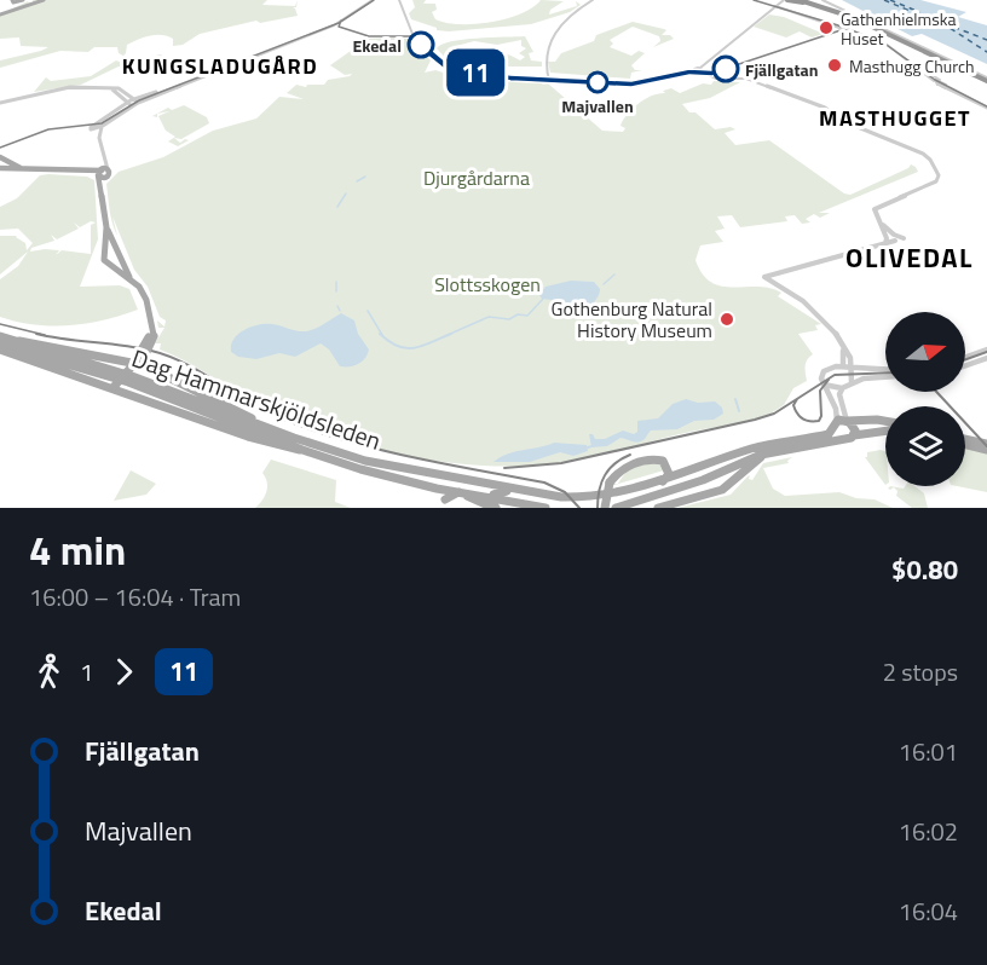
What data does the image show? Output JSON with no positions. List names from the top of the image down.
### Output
{
  "streets": {
    "main road": ["Dag Hammarskjöldsleden"]
  },
  "districts": ["KUNGSLADUGÅRD", "MASTHUGGET", "OLIVEDAL"],
  "parks": ["Djurgårdarna", "Slottsskogen"],
  "places": [
    "Gathenhielmska Huset",
    "Ekedal",
    "Masthugg Church",
    "Fjällgatan",
    "Majvallen",
    "Gothenburg Natural History Museum"
  ],
  "lines": ["tram line 11"],
  "north": "right",
  "page": {
    "on_map": "11",
    "heading": ["4 min", "16:00 – 16:04 · Tram", "$0.80"],
    "legs": ["1", "11", "2 stops"],
    "list": [
      {
        "name": "Fjällgatan",
        "value": "16:01"
      },
      {
        "name": "Majvallen",
        "value": "16:02"
      },
      {
        "name": "Ekedal",
        "value": "16:04"
      }
    ]
  }
}
